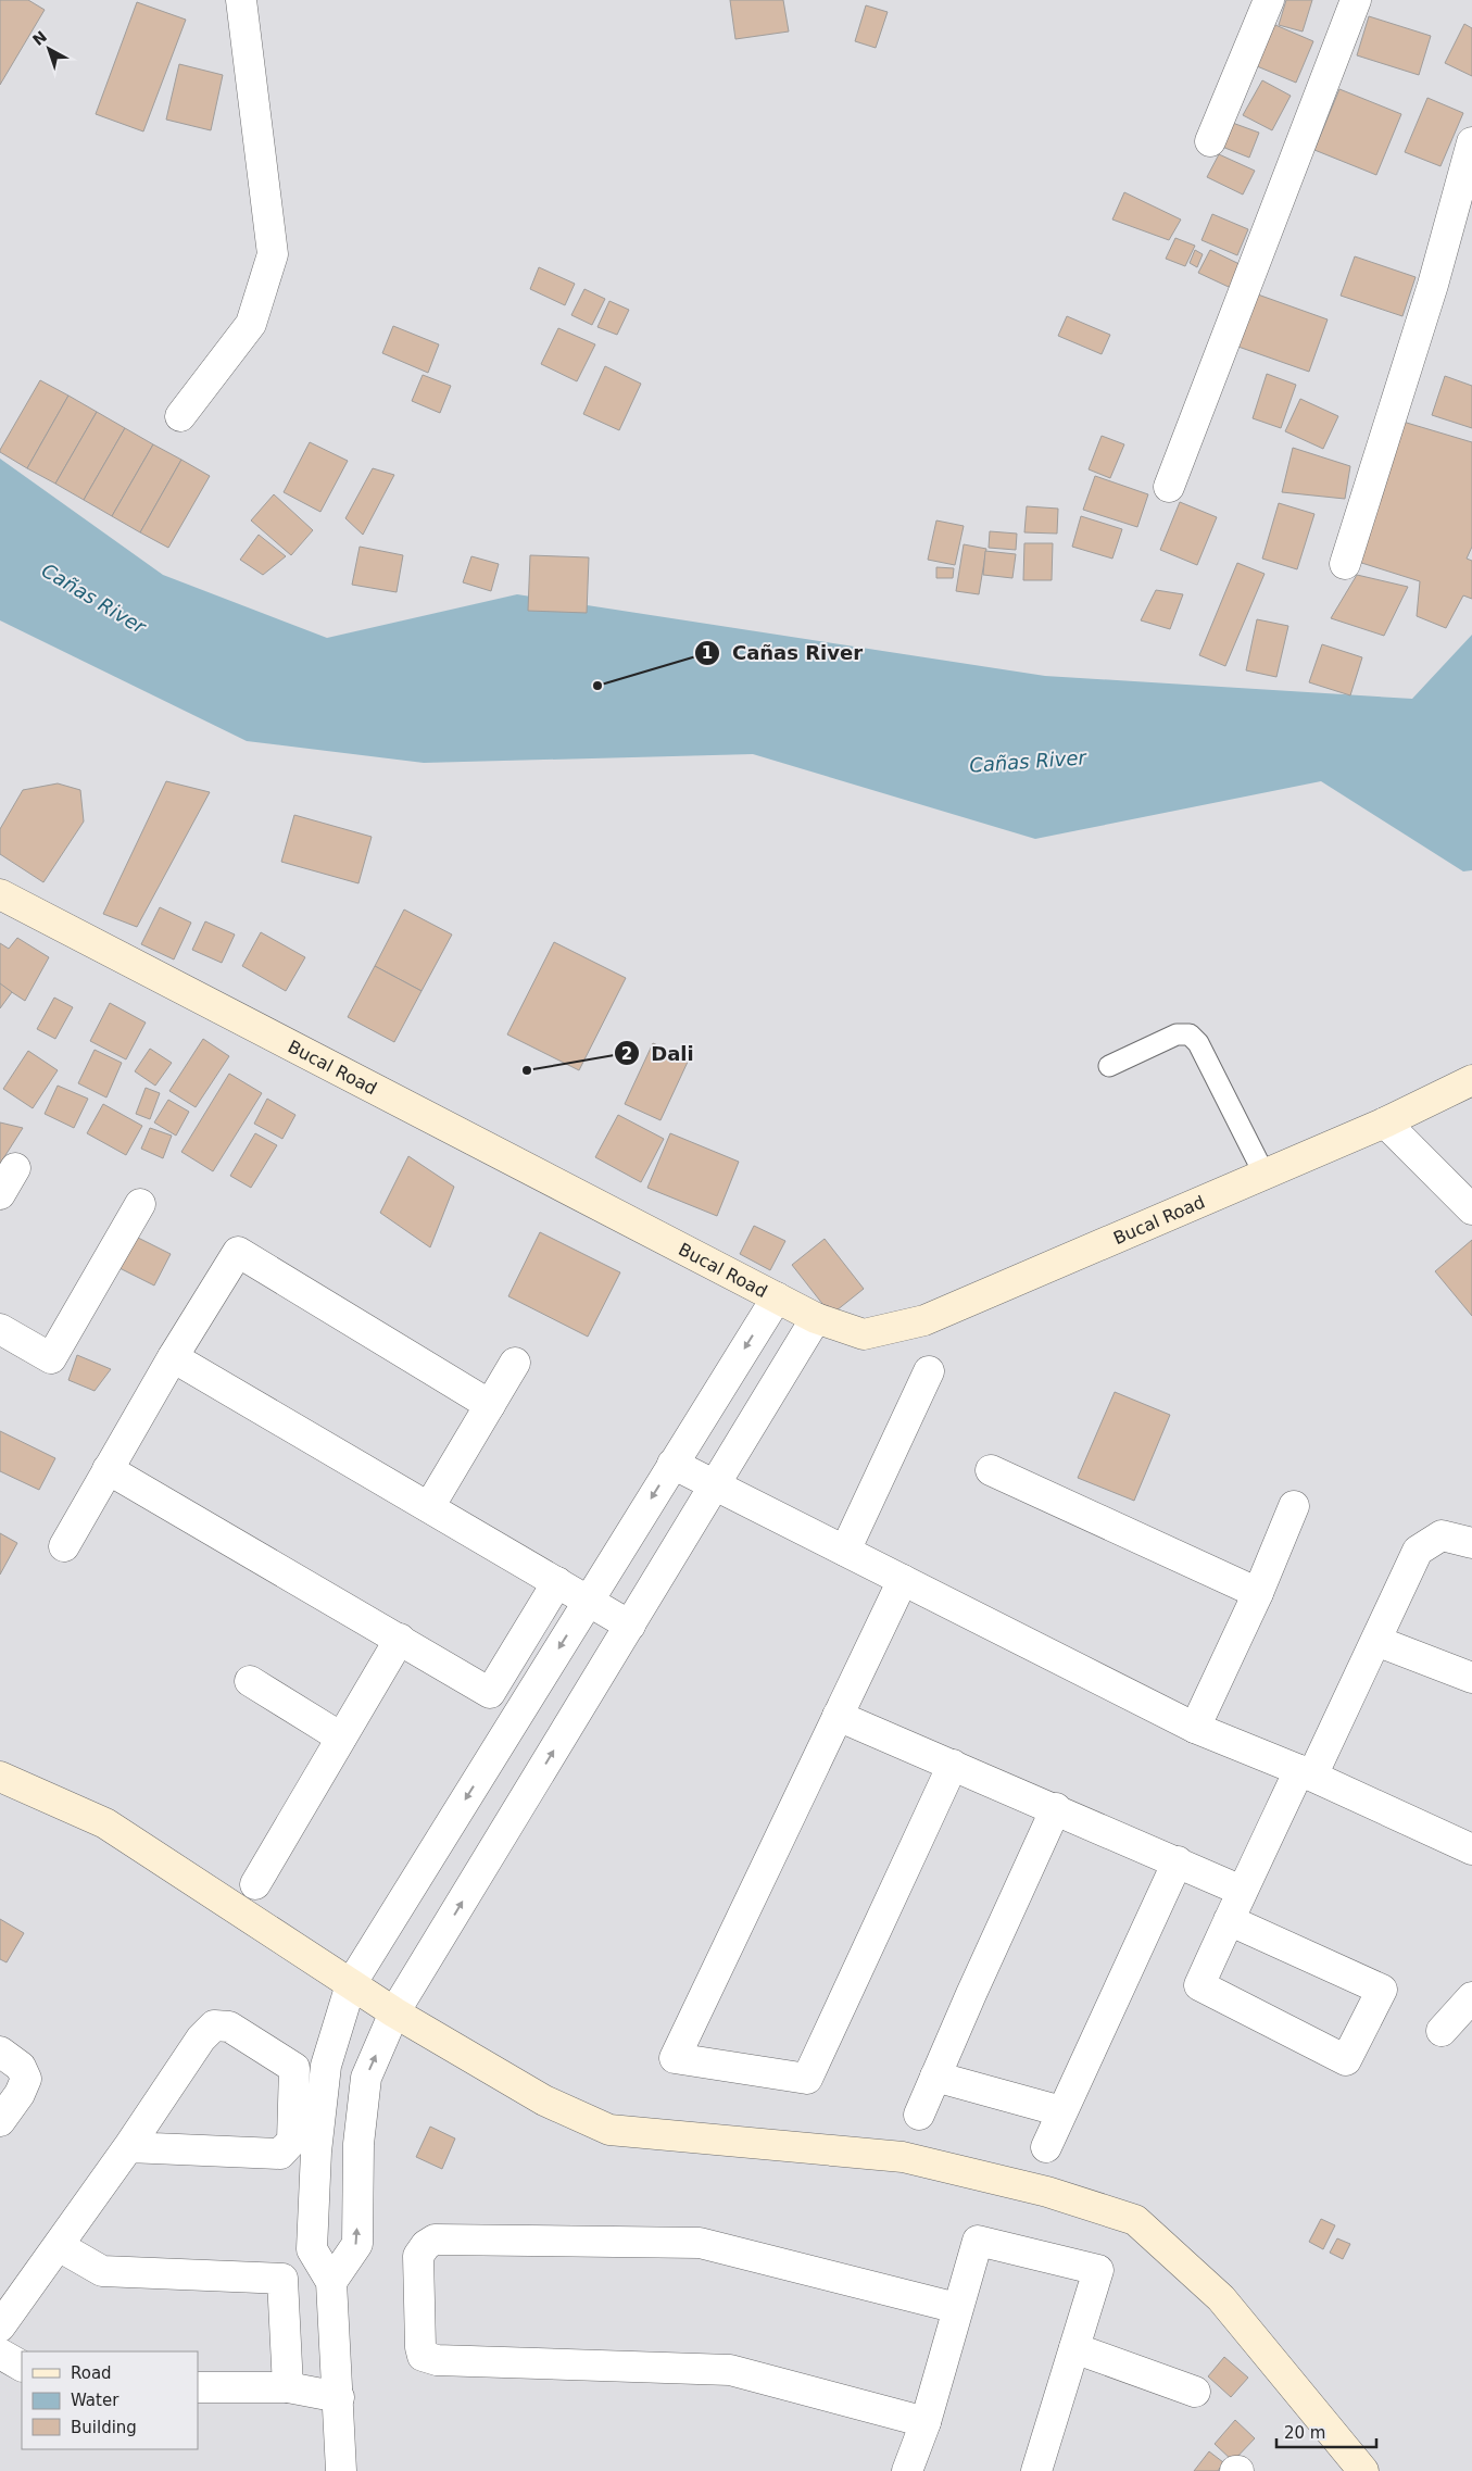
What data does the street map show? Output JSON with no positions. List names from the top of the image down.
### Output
{
  "streets": {
    "street": ["Bucal Road"]
  },
  "water": ["Cañas River"],
  "places": ["Cañas River", "Dali"],
  "legend": ["Road", "Water", "Building"],
  "scale_bar": "20 m",
  "north": "top left"
}
